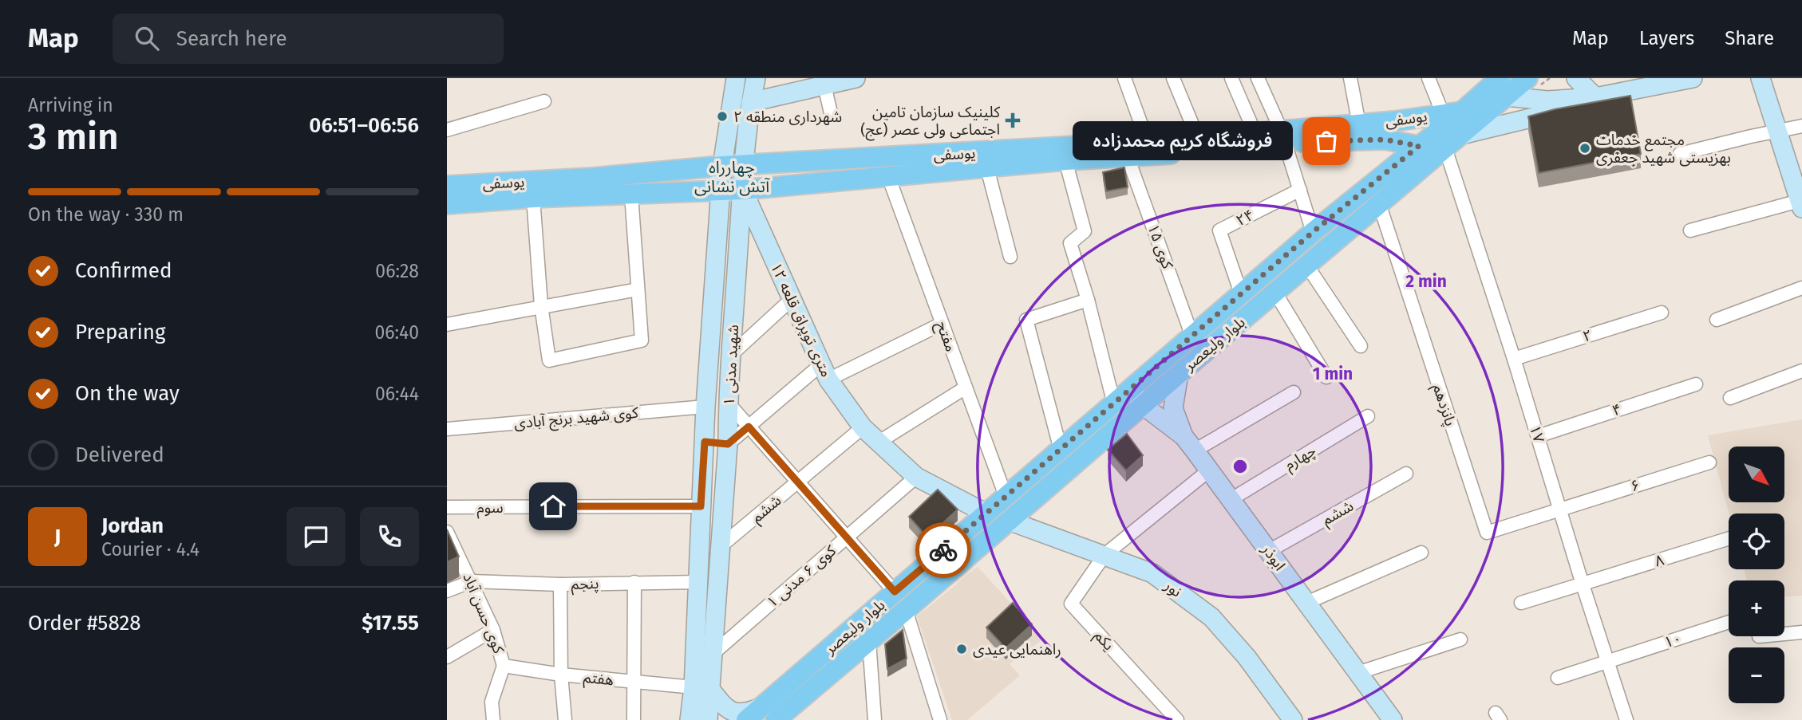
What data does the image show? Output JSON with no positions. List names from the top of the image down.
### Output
{
  "streets": {
    "main road": [
      "یوسفی",
      "۱۲ متری توپراق قلعه",
      "بلوار ولیعصر",
      "شهید مدنی ۱",
      "ابوذر",
      "نور"
    ],
    "street": [
      "۲۴",
      "کوی ۱۵",
      "۲",
      "مفتح",
      "پانزدهم",
      "۴",
      "کوی شهید برنج آبادی",
      "۱۷",
      "چهارم",
      "۶",
      "سوم",
      "ششم",
      "۸",
      "کوی ۶ مدنی ۱",
      "پنجم",
      "کوی حسن آباد",
      "یکم",
      "۱۰",
      "هفتم"
    ]
  },
  "crossings": [
    ["یوسفی", "کوی ۱۵"],
    ["یوسفی", "۱۲ متری توپراق قلعه"],
    ["یوسفی", "مفتح"],
    ["یوسفی", "بلوار ولیعصر"],
    ["یوسفی", "شهید مدنی ۱"],
    ["یوسفی", "۱۷"],
    ["۲۴", "بلوار ولیعصر"],
    ["کوی ۱۵", "بلوار ولیعصر"],
    ["۱۲ متری توپراق قلعه", "بلوار ولیعصر"],
    ["۱۲ متری توپراق قلعه", "شهید مدنی ۱"],
    ["۱۲ متری توپراق قلعه", "ششم"],
    ["۱۲ متری توپراق قلعه", "کوی ۶ مدنی ۱"],
    ["۲", "۱۷"],
    ["مفتح", "بلوار ولیعصر"],
    ["بلوار ولیعصر", "پانزدهم"],
    ["بلوار ولیعصر", "۱۷"],
    ["بلوار ولیعصر", "ابوذر"],
    ["بلوار ولیعصر", "نور"],
    ["شهید مدنی ۱", "کوی شهید برنج آبادی"],
    ["شهید مدنی ۱", "سوم"],
    ["شهید مدنی ۱", "ششم"],
    ["شهید مدنی ۱", "کوی ۶ مدنی ۱"],
    ["شهید مدنی ۱", "پنجم"],
    ["شهید مدنی ۱", "هفتم"],
    ["پانزدهم", "۱۷"],
    ["پانزدهم", "۶"],
    ["۴", "۱۷"],
    ["۱۷", "۶"],
    ["۱۷", "۸"],
    ["۱۷", "۱۰"],
    ["چهارم", "ابوذر"],
    ["ششم", "ابوذر"],
    ["پنجم", "کوی حسن آباد"],
    ["نور", "یکم"],
    ["کوی حسن آباد", "هفتم"]
  ],
  "districts": ["چهارراه آتش نشانی"],
  "places": {
    "other": [
      "شهرداری منطقه ۲",
      "فروشگاه کریم محمدزاده",
      "مجتمع خدمات بهزیستی شهید جعفری",
      "راهنمایی عیدی"
    ],
    "health": ["کلینیک سازمان تامین اجتماعی ولی عصر (عج)"]
  },
  "north": "bottom right",
  "page": {
    "header": "Map",
    "search": "Search here",
    "nav": ["Map", "Layers", "Share"],
    "heading": ["3 min", "Arriving in", "06:51–06:56"],
    "panel": [
      "Jordan",
      "Courier · 4.4",
      "Order #5828",
      "$17.55"
    ],
    "bubble": "فروشگاه کریم محمدزاده",
    "bar": "On the way · 330 m",
    "list": [
      ["Confirmed", "06:28"],
      ["Preparing", "06:40"],
      ["On the way", "06:44"],
      "Delivered"
    ],
    "map_buttons": ["+", "−"],
    "round": "J"
  },
  "rings": ["2 min", "1 min"]
}
